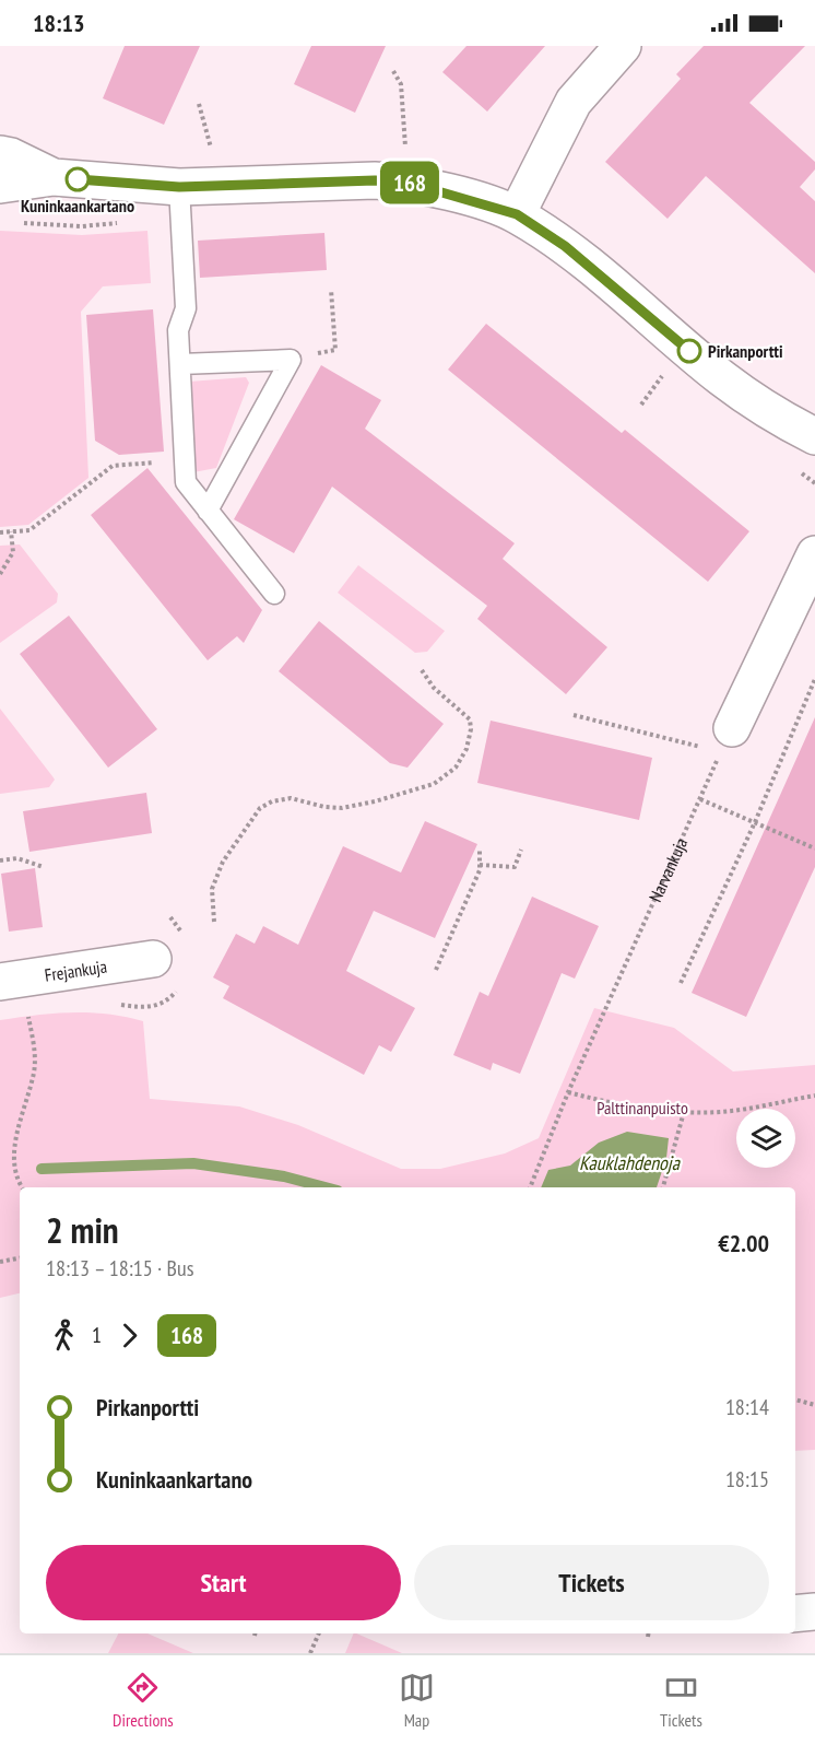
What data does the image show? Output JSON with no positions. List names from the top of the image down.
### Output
{
  "streets": {
    "street": ["Frejankuja"],
    "path": ["Narvankuja"]
  },
  "water": ["Kauklahdenoja"],
  "parks": ["Palttinanpuisto"],
  "places": ["Kuninkaankartano", "Pirkanportti"],
  "lines": ["bus line 168"],
  "page": {
    "status": "18:13",
    "on_map": "168",
    "heading": ["2 min", "18:13 – 18:15 · Bus", "€2.00"],
    "legs": ["1", "168"],
    "list": [
      {
        "name": "Pirkanportti",
        "value": "18:14"
      },
      {
        "name": "Kuninkaankartano",
        "value": "18:15"
      }
    ],
    "buttons": ["Start", "Tickets"],
    "tabs": ["Directions", "Map", "Tickets"]
  }
}
